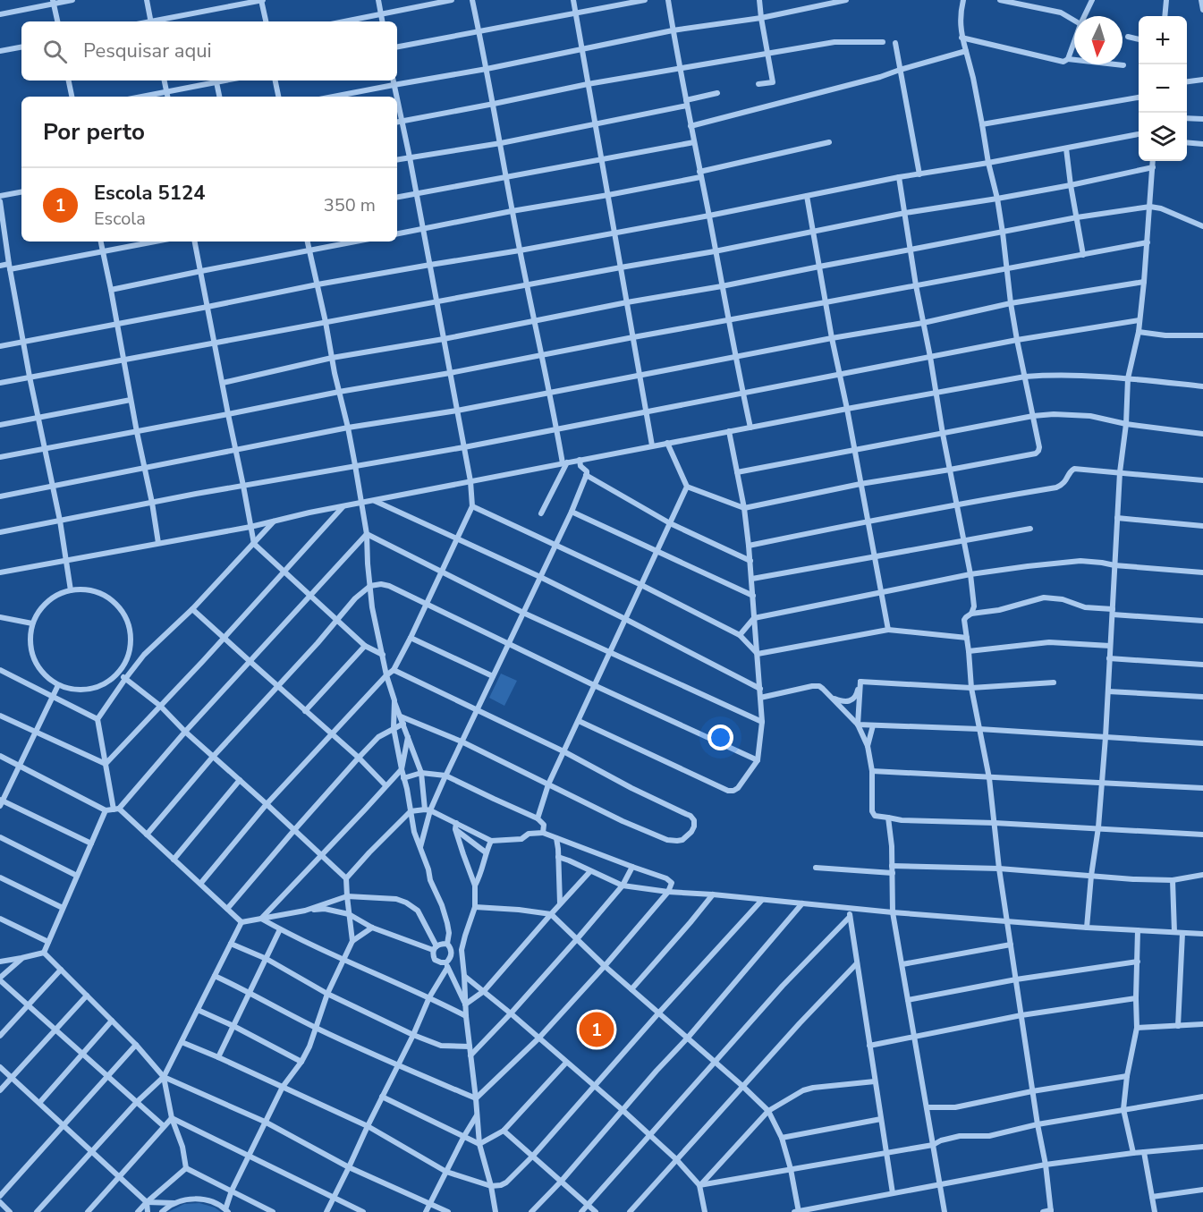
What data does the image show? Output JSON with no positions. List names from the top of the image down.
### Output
{
  "north": "bottom",
  "page": {
    "map_buttons": ["+", "−"],
    "search": "Pesquisar aqui",
    "heading": "Por perto",
    "list": [
      {
        "mark": "1",
        "name": "Escola 5124",
        "note": "Escola",
        "value": "350 m"
      }
    ],
    "pins": "1"
  }
}
